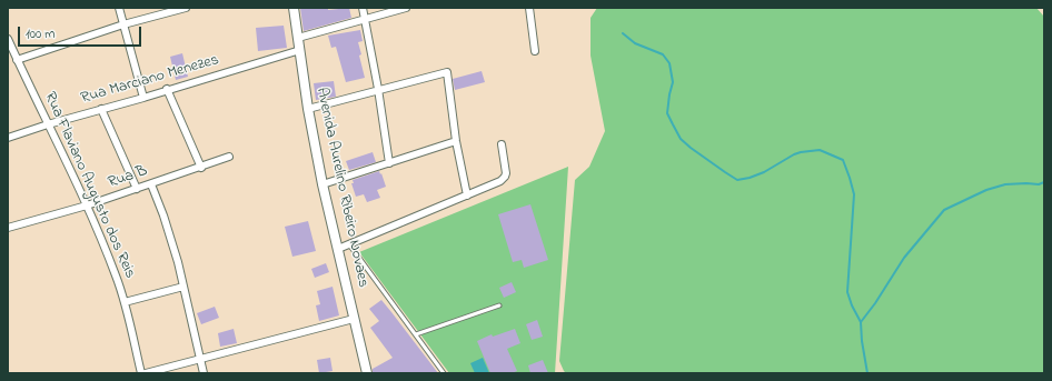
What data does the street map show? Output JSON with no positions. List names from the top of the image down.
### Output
{
  "streets": {
    "street": [
      "Rua Marciano Menezes",
      "Rua B",
      "Rua Flaviano Augusto dos Reis",
      "Avenida Aurelino Ribeiro Novaes"
    ]
  },
  "crossings": [
    ["Rua Marciano Menezes", "Rua Flaviano Augusto dos Reis"],
    ["Rua Marciano Menezes", "Avenida Aurelino Ribeiro Novaes"],
    ["Rua B", "Rua Flaviano Augusto dos Reis"]
  ],
  "scale_bar": "100 m"
}
